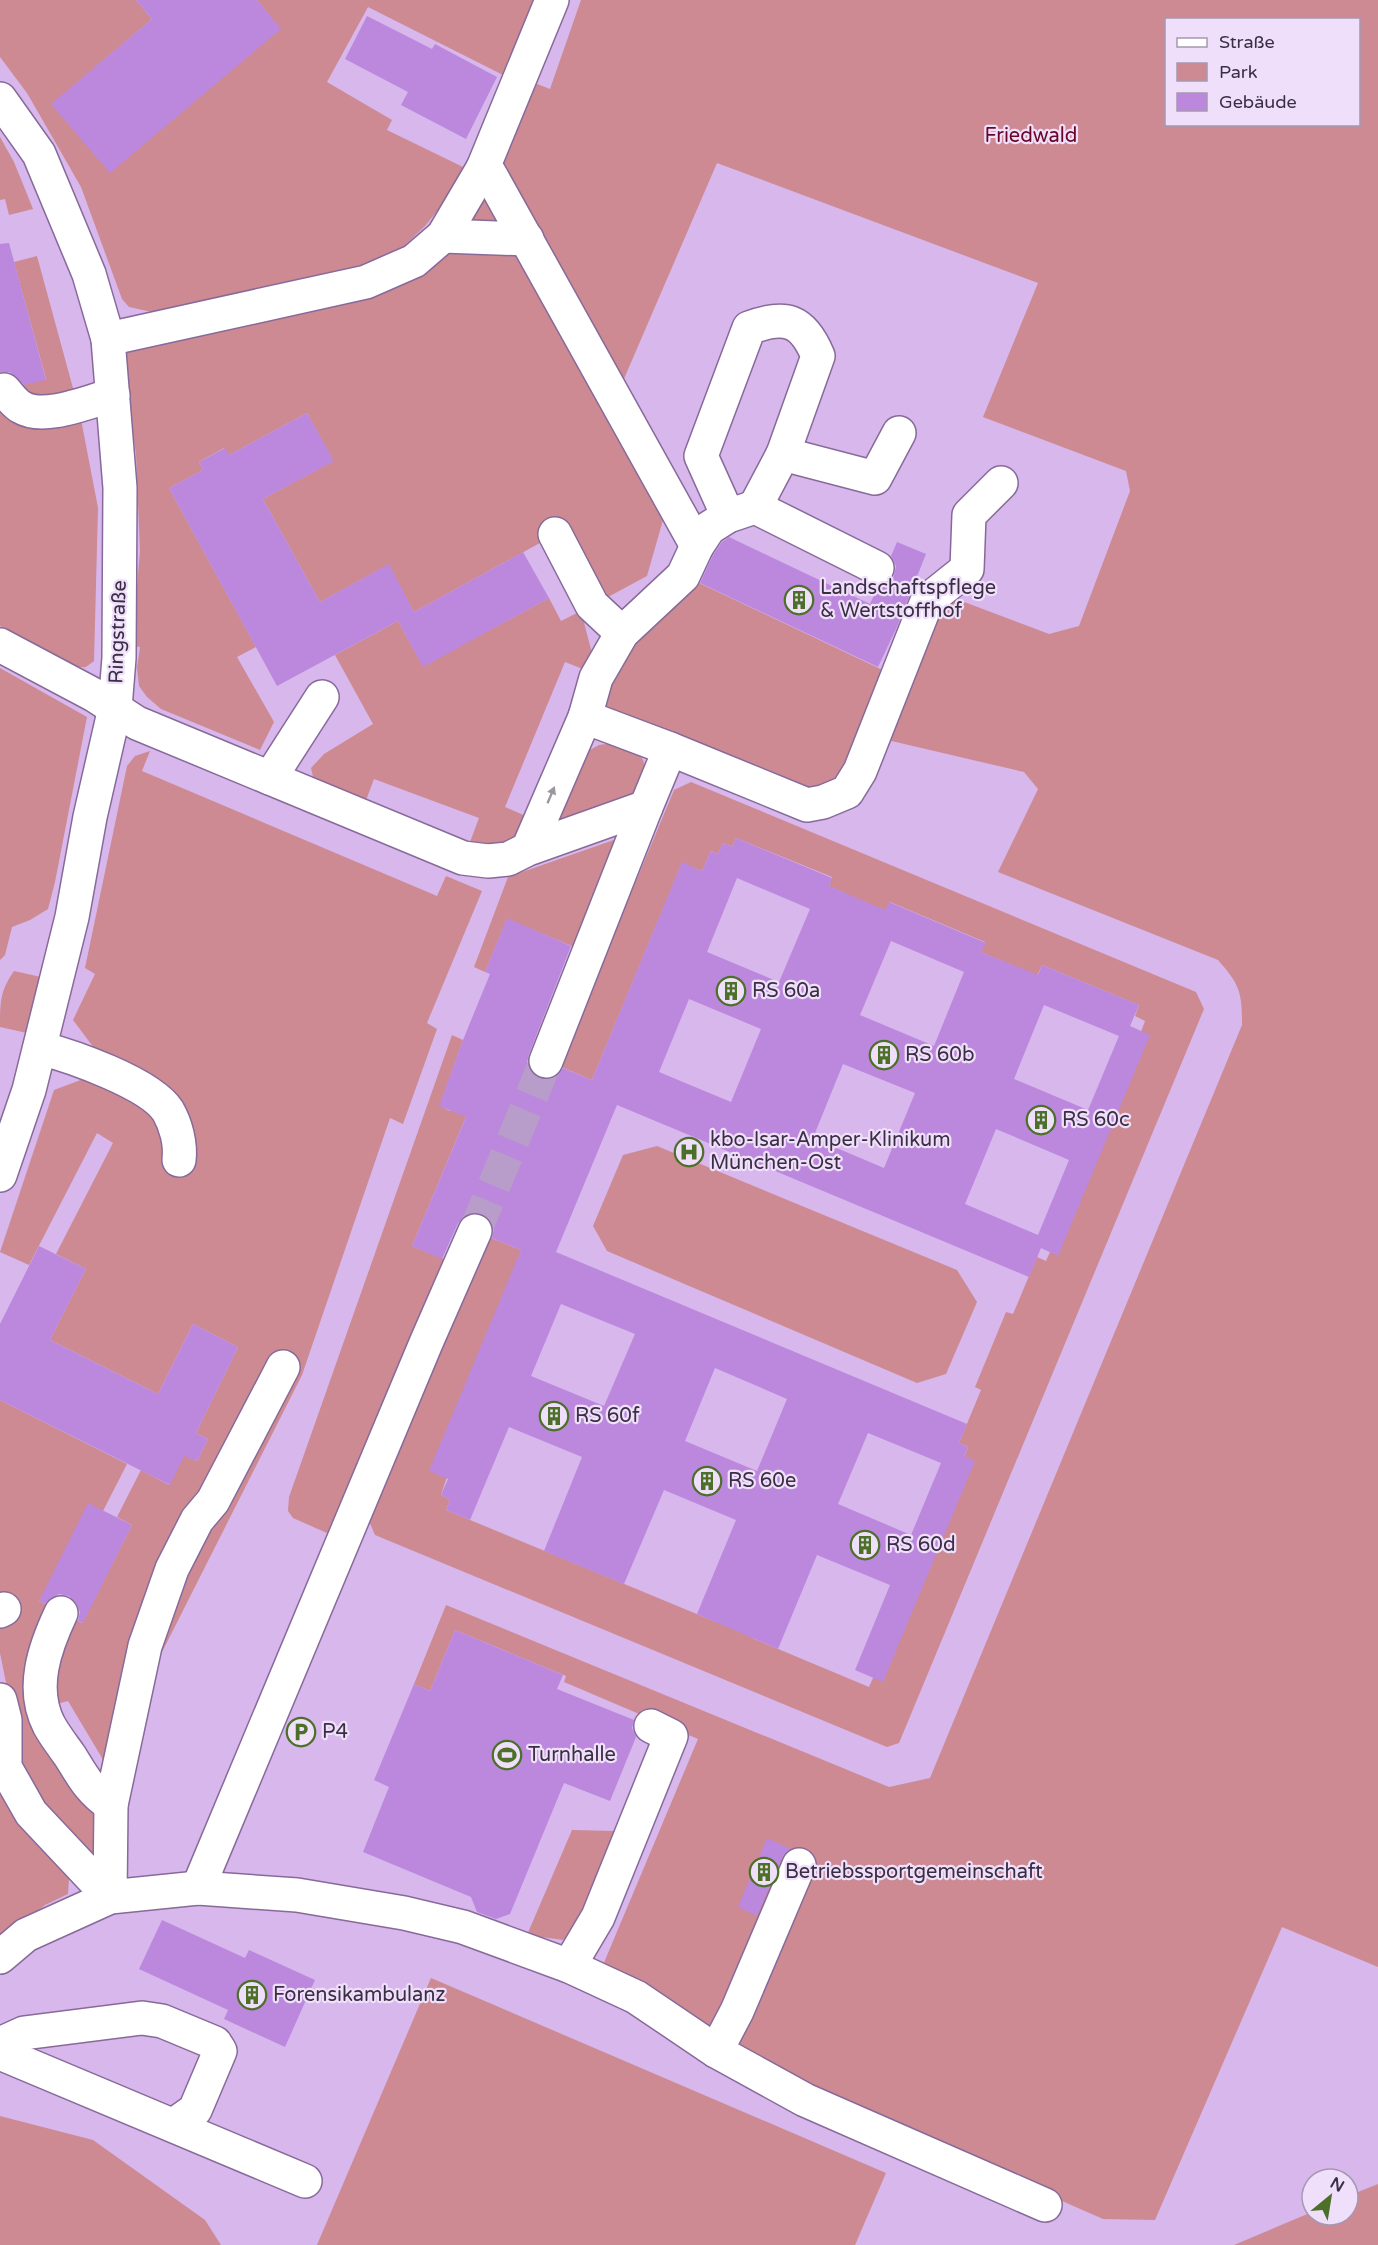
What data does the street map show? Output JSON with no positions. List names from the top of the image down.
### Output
{
  "streets": {
    "lane": ["Ringstraße"]
  },
  "parks": ["Friedwald"],
  "places": {
    "building": [
      "Landschaftspflege & Wertstoffhof",
      "RS 60a",
      "RS 60b",
      "RS 60c",
      "RS 60f",
      "RS 60e",
      "RS 60d",
      "Betriebssportgemeinschaft",
      "Forensikambulanz"
    ],
    "hospital": ["kbo-Isar-Amper-Klinikum München-Ost"],
    "parking": ["P4"],
    "sports": ["Turnhalle"]
  },
  "legend": ["Straße", "Park", "Gebäude"],
  "north": "top right"
}
